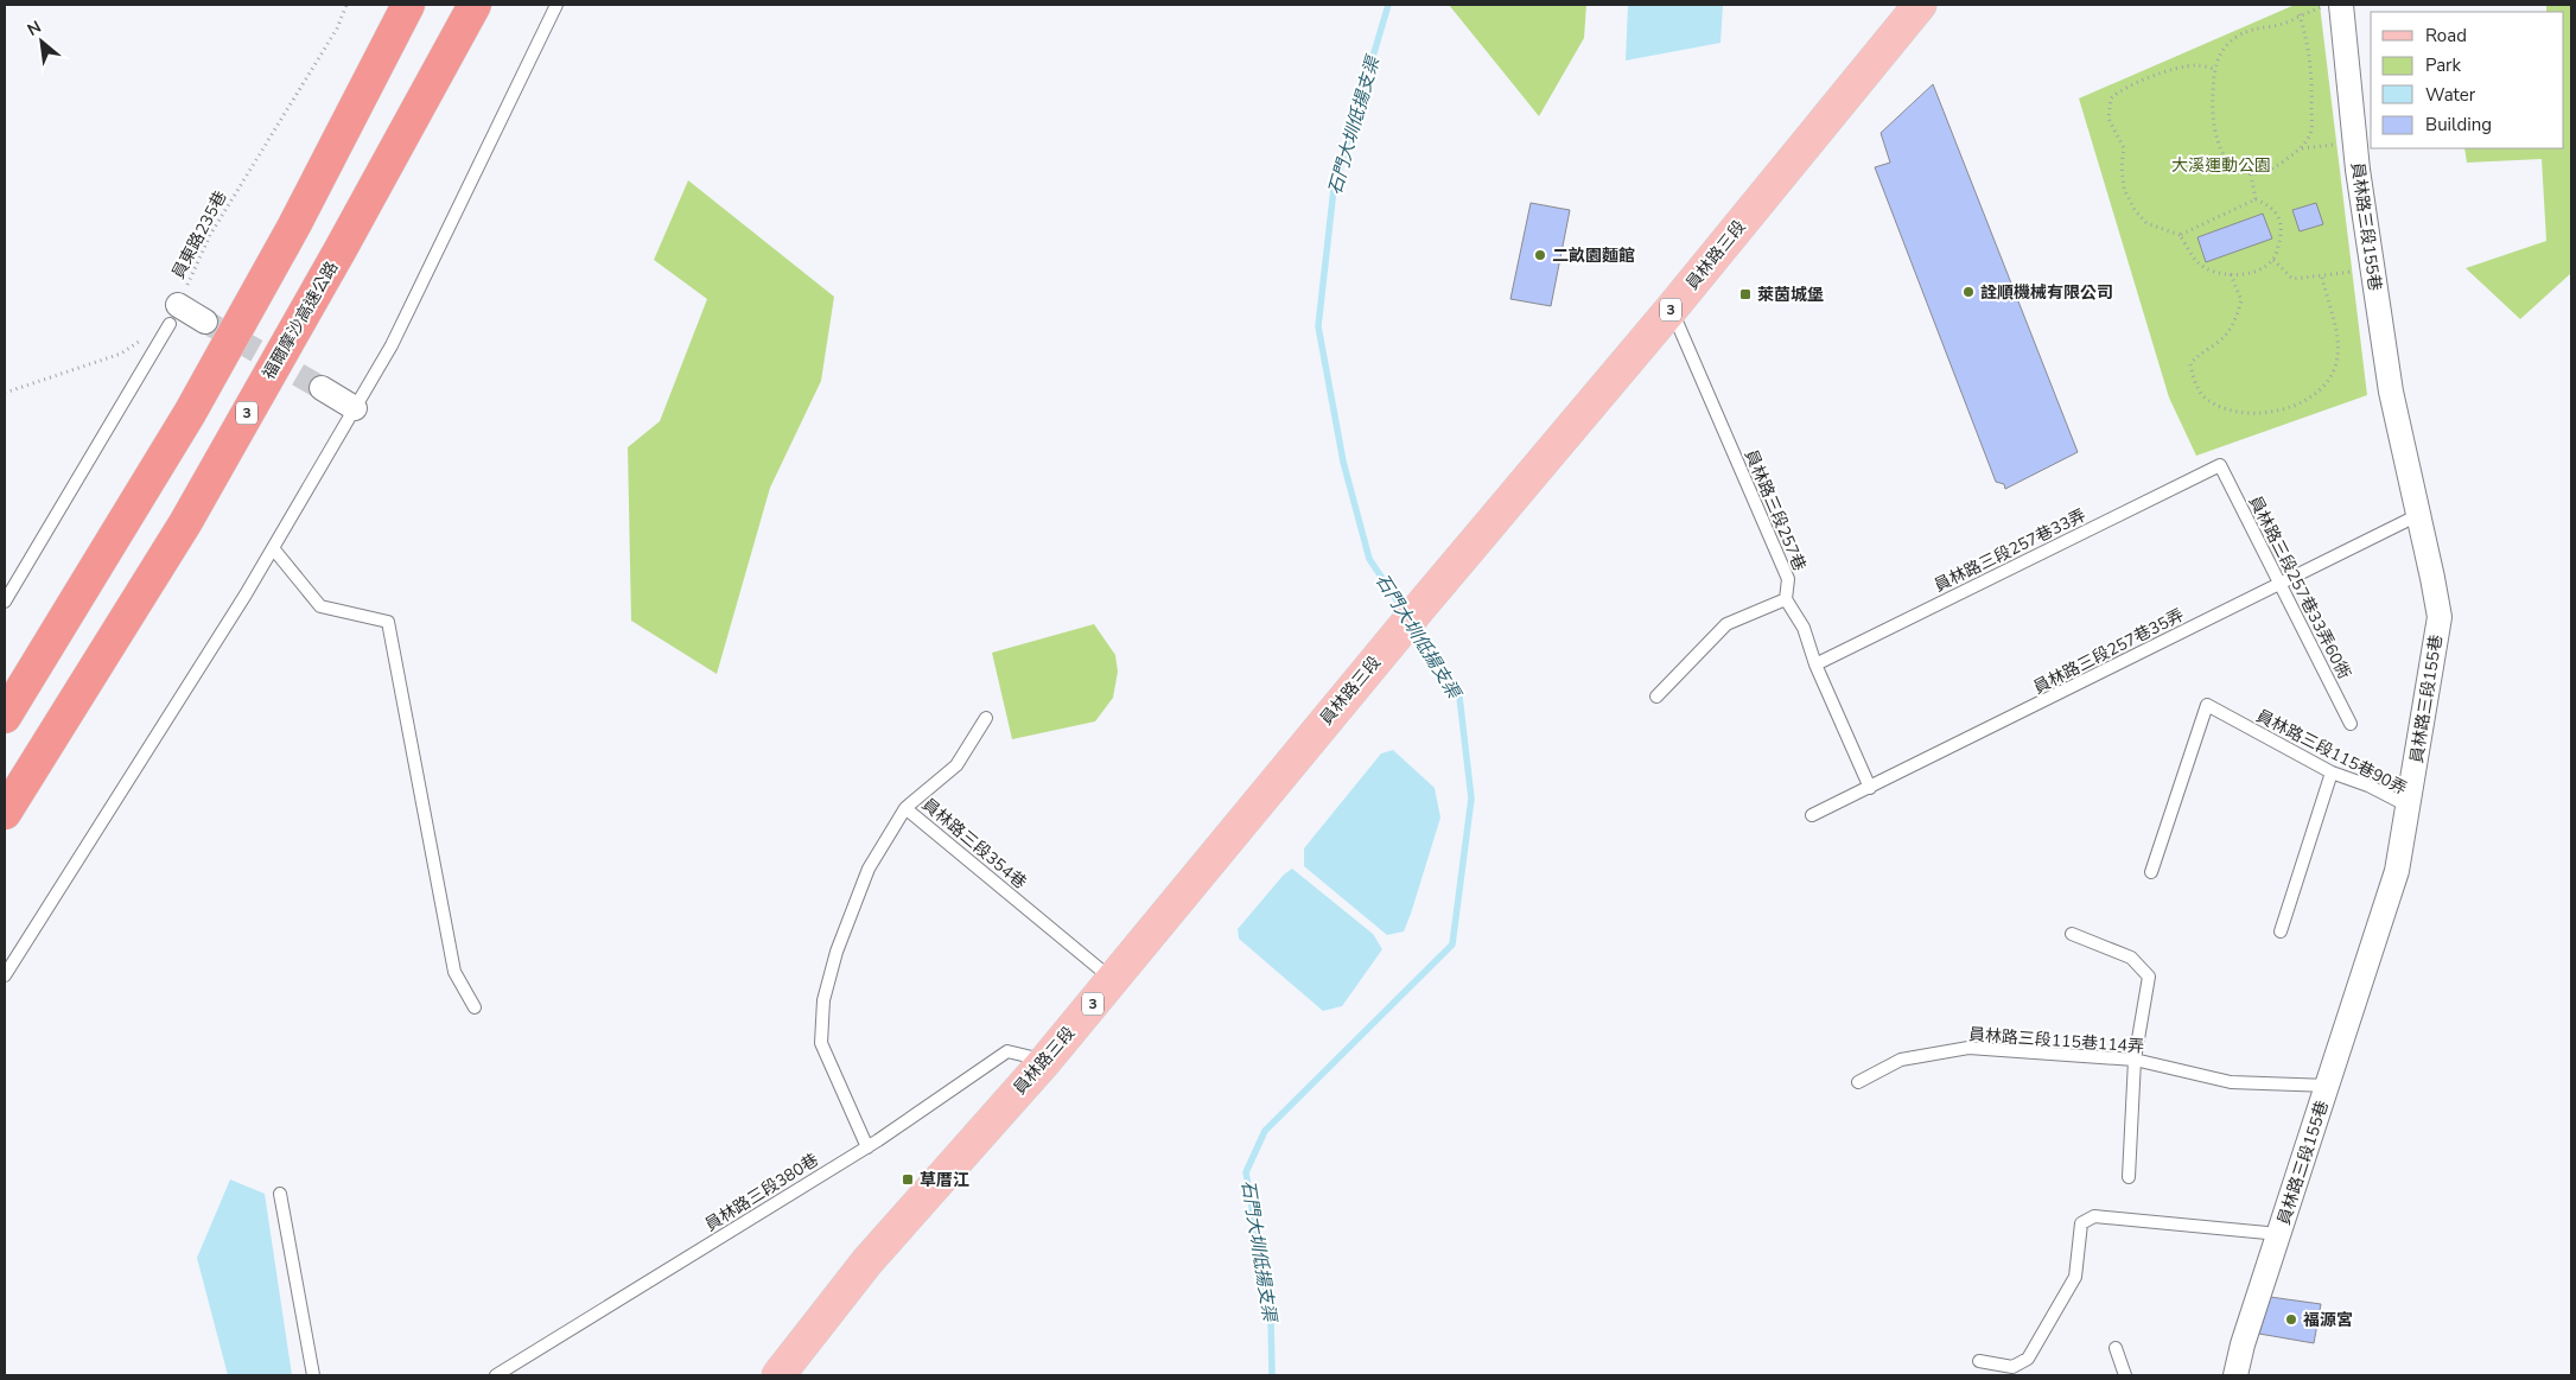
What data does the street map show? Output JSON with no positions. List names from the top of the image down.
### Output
{
  "streets": {
    "highway": ["3", "福爾摩沙高速公路"],
    "main road": ["員林路三段"],
    "street": ["員林路三段155巷"],
    "lane": [
      "員林路三段257巷",
      "員林路三段257巷33弄",
      "員林路三段257巷33弄60衖",
      "員林路三段257巷35弄",
      "員林路三段115巷90弄",
      "員林路三段354巷",
      "員林路三段115巷114弄",
      "員林路三段380巷"
    ],
    "path": ["員東路235巷"]
  },
  "crossings": [
    ["員林路三段155巷", "員林路三段257巷35弄"],
    ["員林路三段155巷", "員林路三段115巷90弄"],
    ["員林路三段155巷", "員林路三段115巷114弄"],
    ["員林路三段", "員林路三段257巷"],
    ["員林路三段", "員林路三段354巷"],
    ["員林路三段", "員林路三段380巷"],
    ["員林路三段257巷", "員林路三段257巷33弄"],
    ["員林路三段257巷", "員林路三段257巷35弄"],
    ["員林路三段257巷33弄", "員林路三段257巷33弄60衖"],
    ["員林路三段257巷33弄60衖", "員林路三段257巷35弄"],
    ["員林路三段354巷", "員林路三段380巷"]
  ],
  "water": ["石門大圳低揚支渠"],
  "parks": ["大溪運動公園"],
  "places": {
    "other": ["二畝園麵館", "詮順機械有限公司", "福源宮"],
    "transit": ["萊茵城堡", "草厝江"]
  },
  "legend": [
    "Road",
    "Park",
    "Water",
    "Building"
  ],
  "north": "top left"
}
